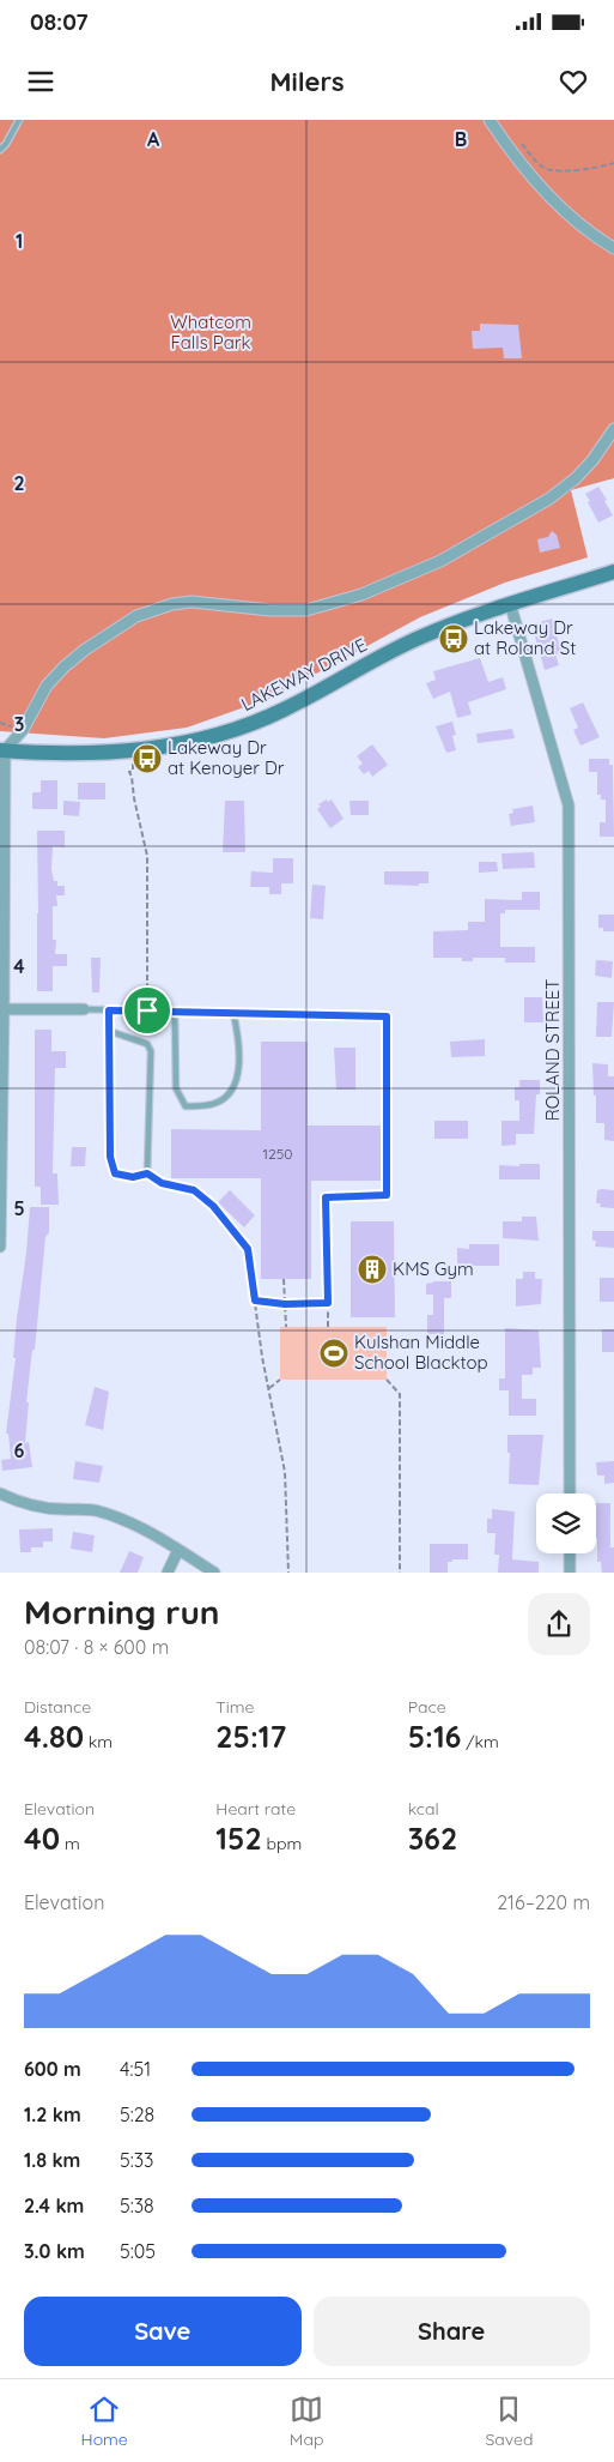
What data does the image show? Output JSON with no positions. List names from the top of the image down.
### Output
{
  "streets": {
    "main road": ["LAKEWAY DRIVE"],
    "street": ["ROLAND STREET"]
  },
  "crossings": [
    ["LAKEWAY DRIVE", "ROLAND STREET"]
  ],
  "parks": ["Whatcom Falls Park"],
  "places": {
    "bus stop": ["Lakeway Dr at Roland St", "Lakeway Dr at Kenoyer Dr"],
    "building": ["KMS Gym"],
    "sports": ["Kulshan Middle School Blacktop"]
  },
  "house_numbers": ["1250"],
  "page": {
    "status": "08:07",
    "header": "Milers",
    "heading": ["Morning run", "08:07 · 8 × 600 m"],
    "stats": [
      ["Distance", "4.80 km"],
      ["Time", "25:17"],
      ["Pace", "5:16 /km"],
      ["Elevation", "40 m"],
      ["Heart rate", "152 bpm"],
      ["kcal", "362"]
    ],
    "chart": ["Elevation", "216–220 m"],
    "list": [
      {
        "name": "600 m",
        "note": "4:51"
      },
      {
        "name": "1.2 km",
        "note": "5:28"
      },
      {
        "name": "1.8 km",
        "note": "5:33"
      },
      {
        "name": "2.4 km",
        "note": "5:38"
      },
      {
        "name": "3.0 km",
        "note": "5:05"
      }
    ],
    "buttons": ["Save", "Share"],
    "tabs": ["Home", "Map", "Saved"]
  },
  "grid": {
    "columns": ["A", "B"],
    "rows": [
      "1",
      "2",
      "3",
      "4",
      "5",
      "6"
    ]
  }
}
